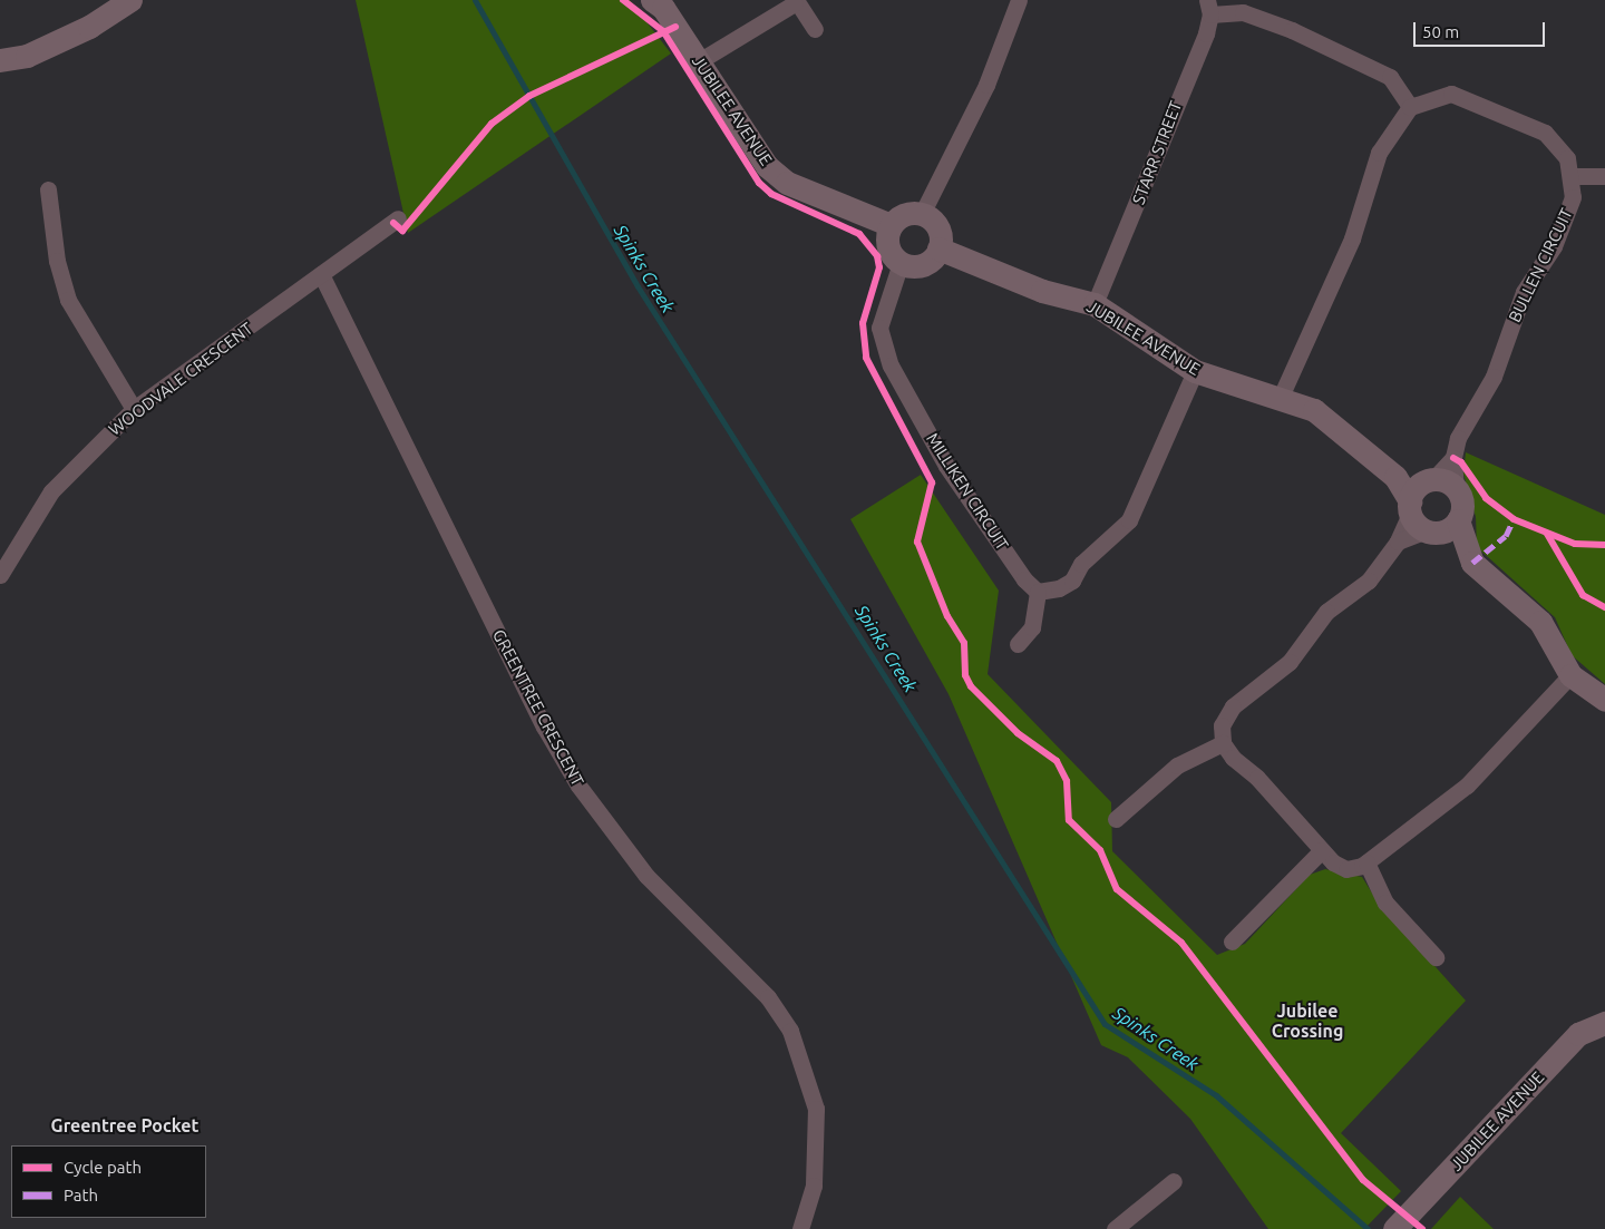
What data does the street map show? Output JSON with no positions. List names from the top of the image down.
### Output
{
  "streets": {
    "street": [
      "JUBILEE AVENUE",
      "STARR STREET",
      "BULLEN CIRCUIT",
      "WOODVALE CRESCENT",
      "MILLIKEN CIRCUIT",
      "GREENTREE CRESCENT"
    ]
  },
  "crossings": [
    ["JUBILEE AVENUE", "STARR STREET"],
    ["JUBILEE AVENUE", "BULLEN CIRCUIT"],
    ["JUBILEE AVENUE", "MILLIKEN CIRCUIT"],
    ["WOODVALE CRESCENT", "GREENTREE CRESCENT"]
  ],
  "districts": ["Jubilee Crossing", "Greentree Pocket"],
  "water": ["Spinks Creek"],
  "legend": ["Cycle path", "Path"],
  "scale_bar": "50 m"
}
